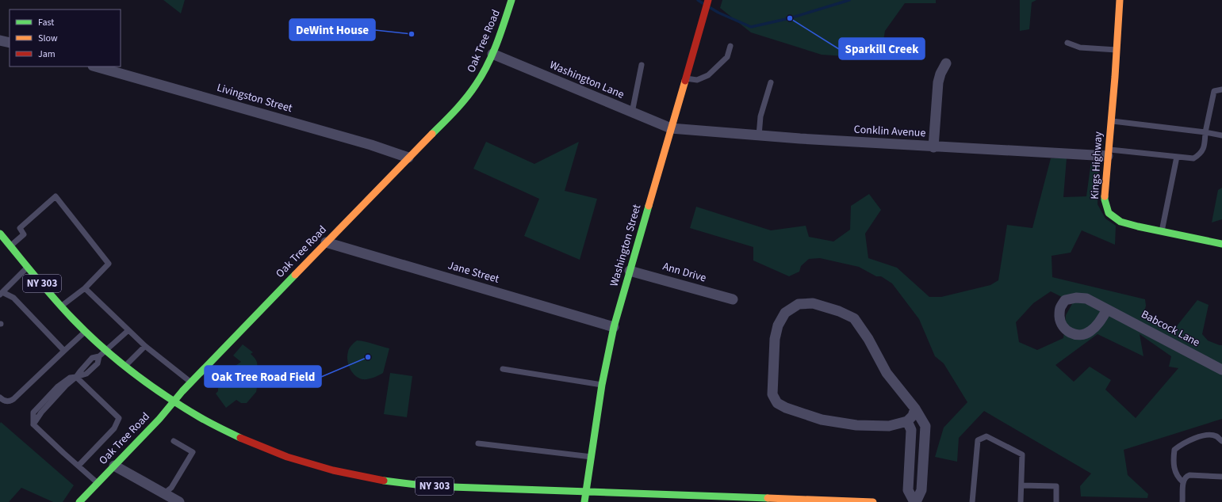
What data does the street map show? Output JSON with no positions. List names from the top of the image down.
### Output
{
  "streets": {
    "main road": [
      "Oak Tree Road",
      "Kings Highway",
      "Washington Street",
      "NY 303"
    ],
    "street": [
      "Washington Lane",
      "Livingston Street",
      "Conklin Avenue",
      "Jane Street",
      "Ann Drive",
      "Babcock Lane"
    ]
  },
  "crossings": [
    ["Oak Tree Road", "Washington Lane"],
    ["Oak Tree Road", "Livingston Street"],
    ["Oak Tree Road", "Jane Street"],
    ["Oak Tree Road", "NY 303"],
    ["Washington Lane", "Conklin Avenue"],
    ["Washington Lane", "Washington Street"],
    ["Conklin Avenue", "Kings Highway"],
    ["Conklin Avenue", "Washington Street"],
    ["Washington Street", "Jane Street"],
    ["Washington Street", "Ann Drive"]
  ],
  "places": ["Sparkill Creek", "DeWint House", "Oak Tree Road Field"],
  "legend": ["Fast", "Slow", "Jam"]
}
